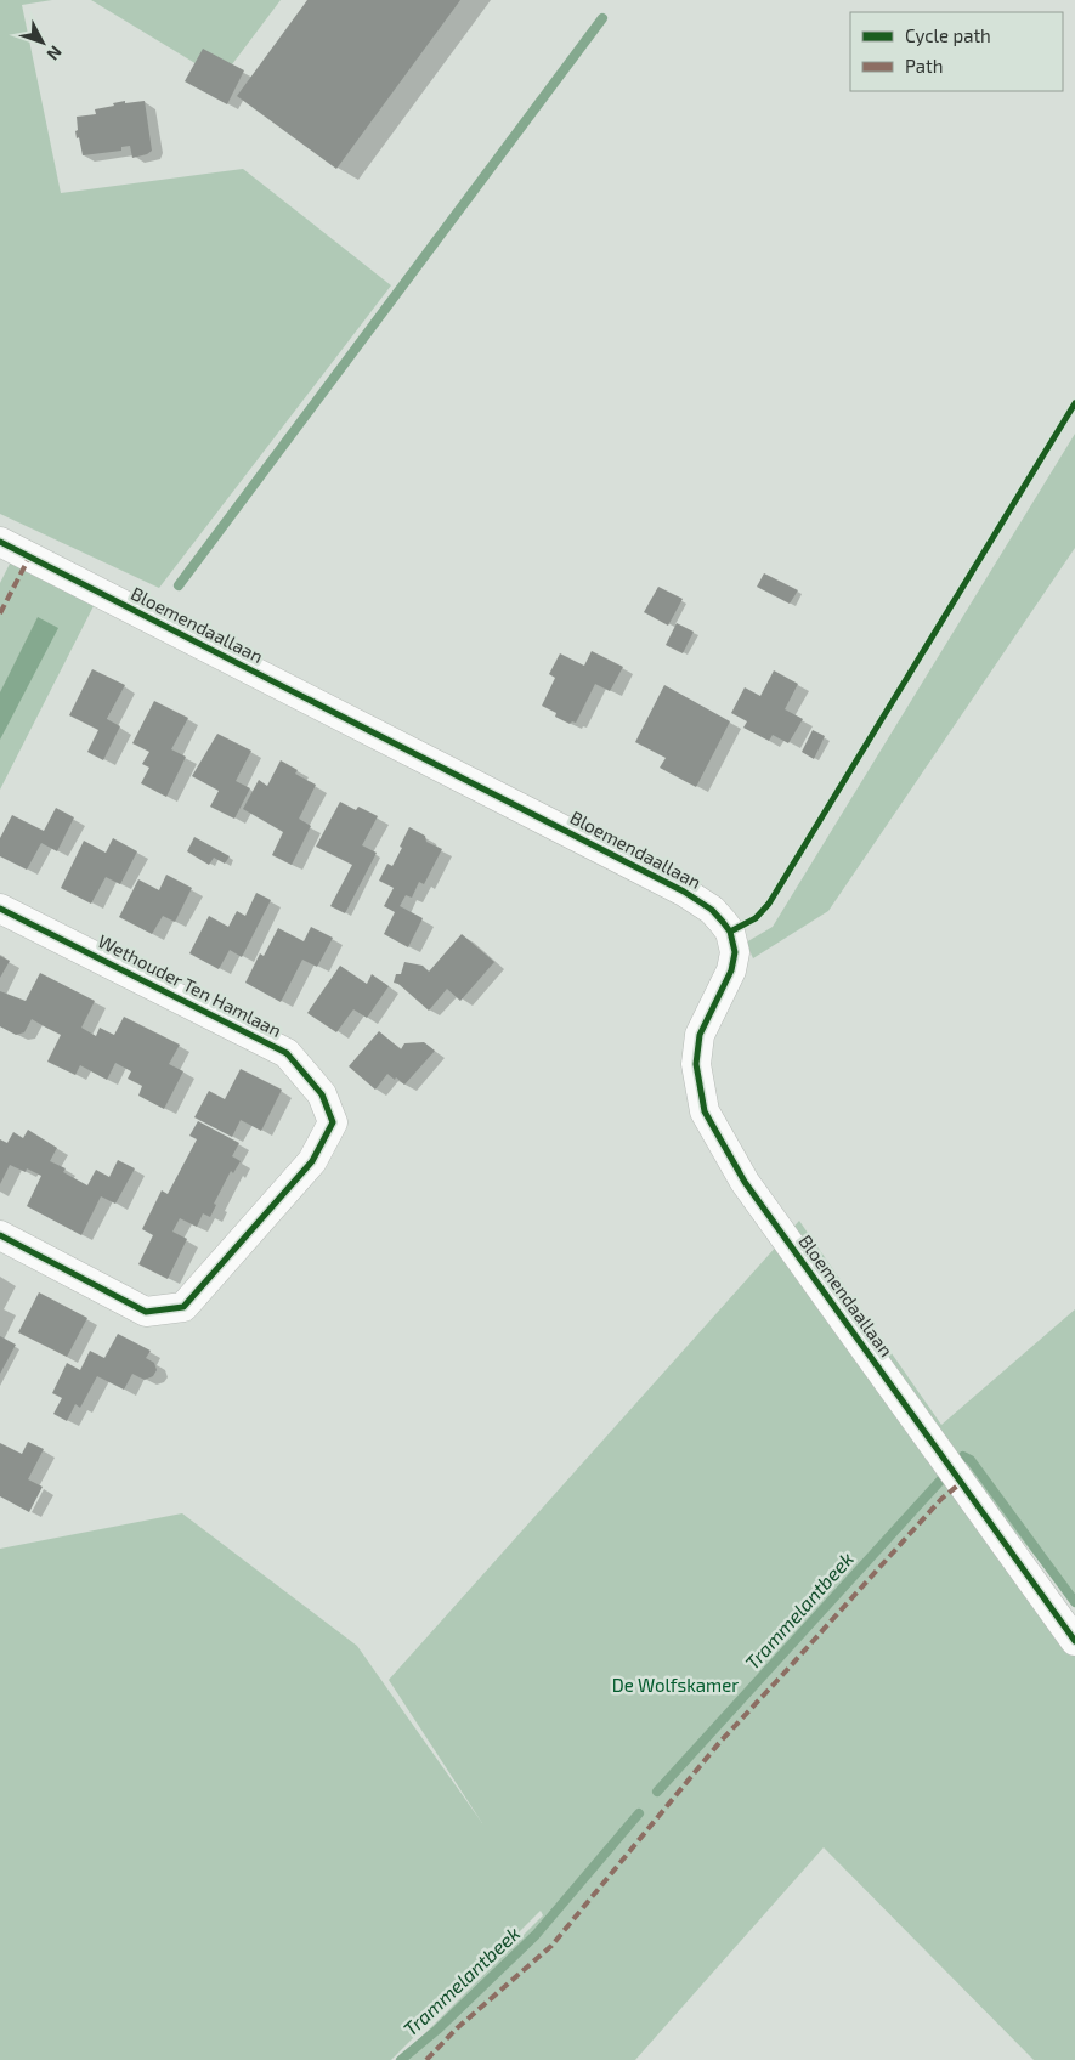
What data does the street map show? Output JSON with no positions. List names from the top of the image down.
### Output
{
  "streets": {
    "street": ["Bloemendaallaan", "Wethouder Ten Hamlaan"]
  },
  "water": ["Trammelantbeek"],
  "parks": ["De Wolfskamer"],
  "legend": ["Cycle path", "Path"],
  "north": "bottom right"
}
